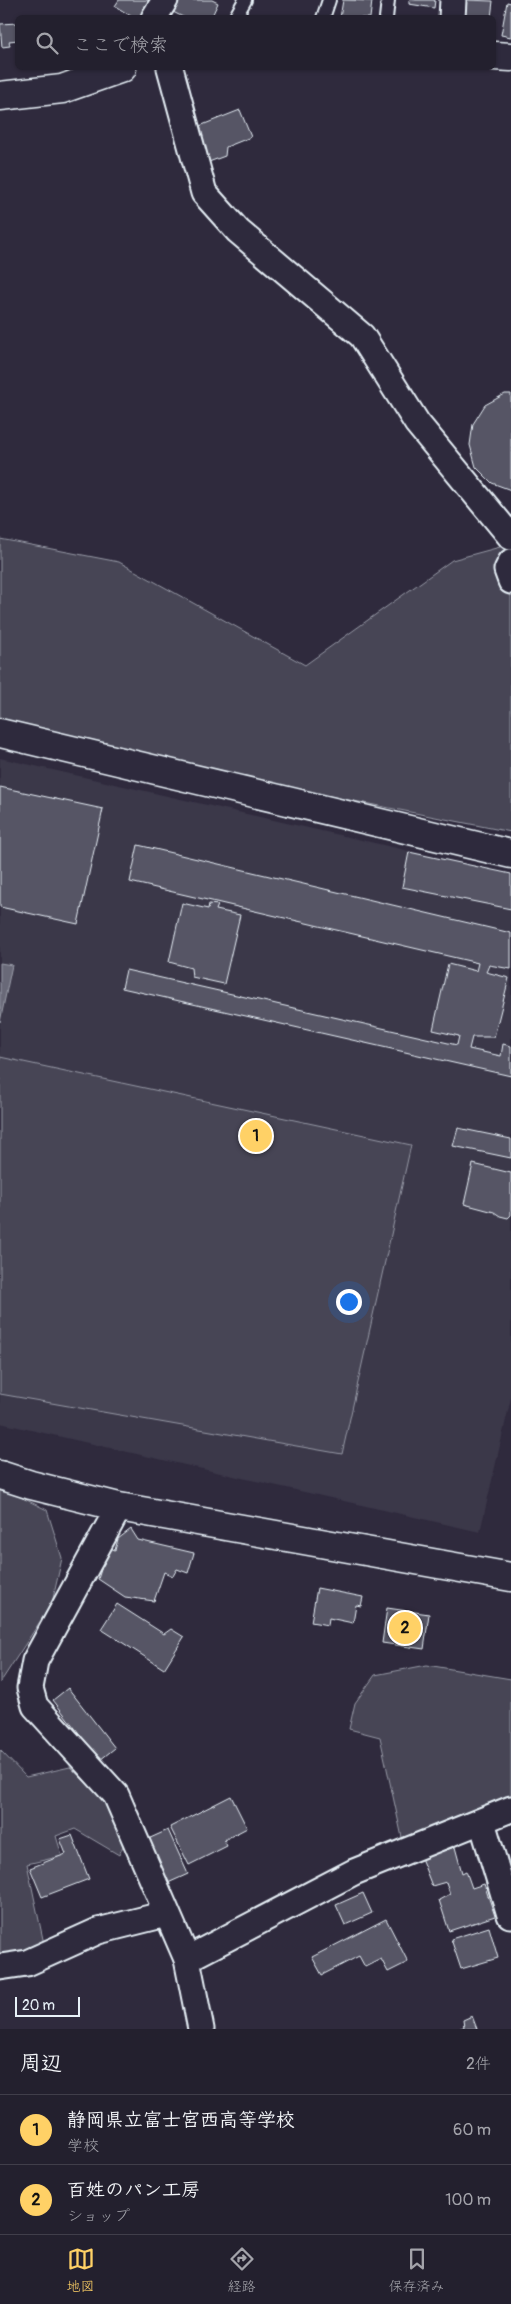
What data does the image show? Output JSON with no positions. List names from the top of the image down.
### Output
{
  "scale_bar": "20 m",
  "page": {
    "search": "ここで検索",
    "pins": ["1", "2"],
    "scale": "20 m",
    "heading": ["周辺", "2件"],
    "list": [
      {
        "mark": "1",
        "name": "静岡県立富士宮西高等学校",
        "note": "学校",
        "value": "60 m"
      },
      {
        "mark": "2",
        "name": "百姓のパン工房",
        "note": "ショップ",
        "value": "100 m"
      }
    ],
    "nav": ["地図", "経路", "保存済み"]
  }
}
